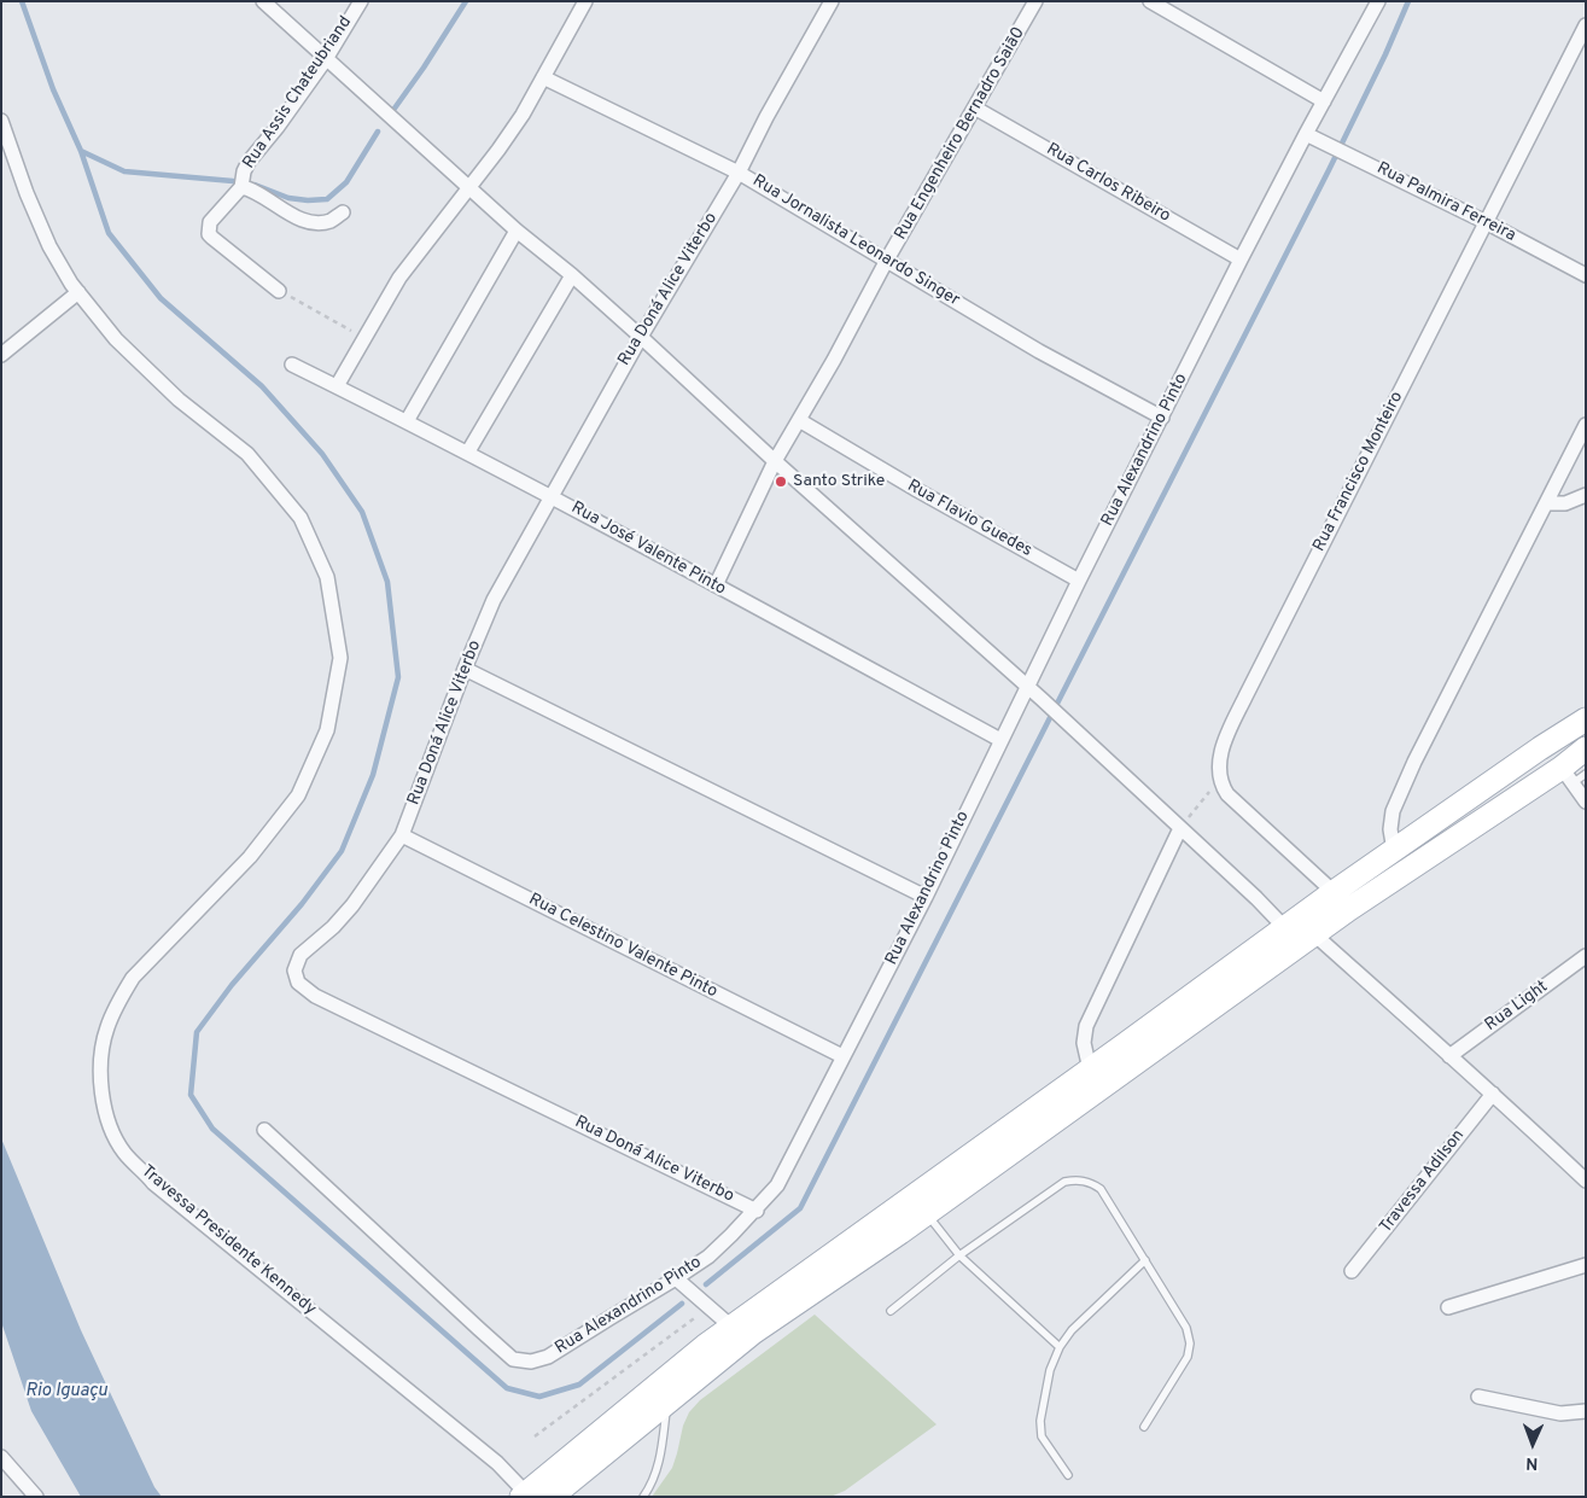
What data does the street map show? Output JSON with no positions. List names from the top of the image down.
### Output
{
  "streets": {
    "street": [
      "Rua Assis Chateubriand",
      "Rua Engenheiro Bernadro Saiā0",
      "Rua Carlos Ribeiro",
      "Rua Palmira Ferreira",
      "Rua Jornalista Leonardo Singer",
      "Rua Doná Alice Viterbo",
      "Rua Alexandrino Pinto",
      "Rua Francisco Monteiro",
      "Rua Flavio Guedes",
      "Rua José Valente Pinto",
      "Rua Celestino Valente Pinto",
      "Rua Light",
      "Travessa Adilson",
      "Travessa Presidente Kennedy"
    ]
  },
  "crossings": [
    ["Rua Engenheiro Bernadro Saiā0", "Rua Carlos Ribeiro"],
    ["Rua Engenheiro Bernadro Saiā0", "Rua Jornalista Leonardo Singer"],
    ["Rua Engenheiro Bernadro Saiā0", "Rua Flavio Guedes"],
    ["Rua Engenheiro Bernadro Saiā0", "Rua José Valente Pinto"],
    ["Rua Carlos Ribeiro", "Rua Alexandrino Pinto"],
    ["Rua Palmira Ferreira", "Rua Alexandrino Pinto"],
    ["Rua Palmira Ferreira", "Rua Francisco Monteiro"],
    ["Rua Jornalista Leonardo Singer", "Rua Doná Alice Viterbo"],
    ["Rua Jornalista Leonardo Singer", "Rua Alexandrino Pinto"],
    ["Rua Doná Alice Viterbo", "Rua Alexandrino Pinto"],
    ["Rua Doná Alice Viterbo", "Rua José Valente Pinto"],
    ["Rua Doná Alice Viterbo", "Rua Celestino Valente Pinto"],
    ["Rua Alexandrino Pinto", "Rua Flavio Guedes"],
    ["Rua Alexandrino Pinto", "Rua José Valente Pinto"],
    ["Rua Alexandrino Pinto", "Rua Celestino Valente Pinto"]
  ],
  "water": ["Rio Iguaçu"],
  "places": ["Santo Strike"],
  "north": "bottom"
}
